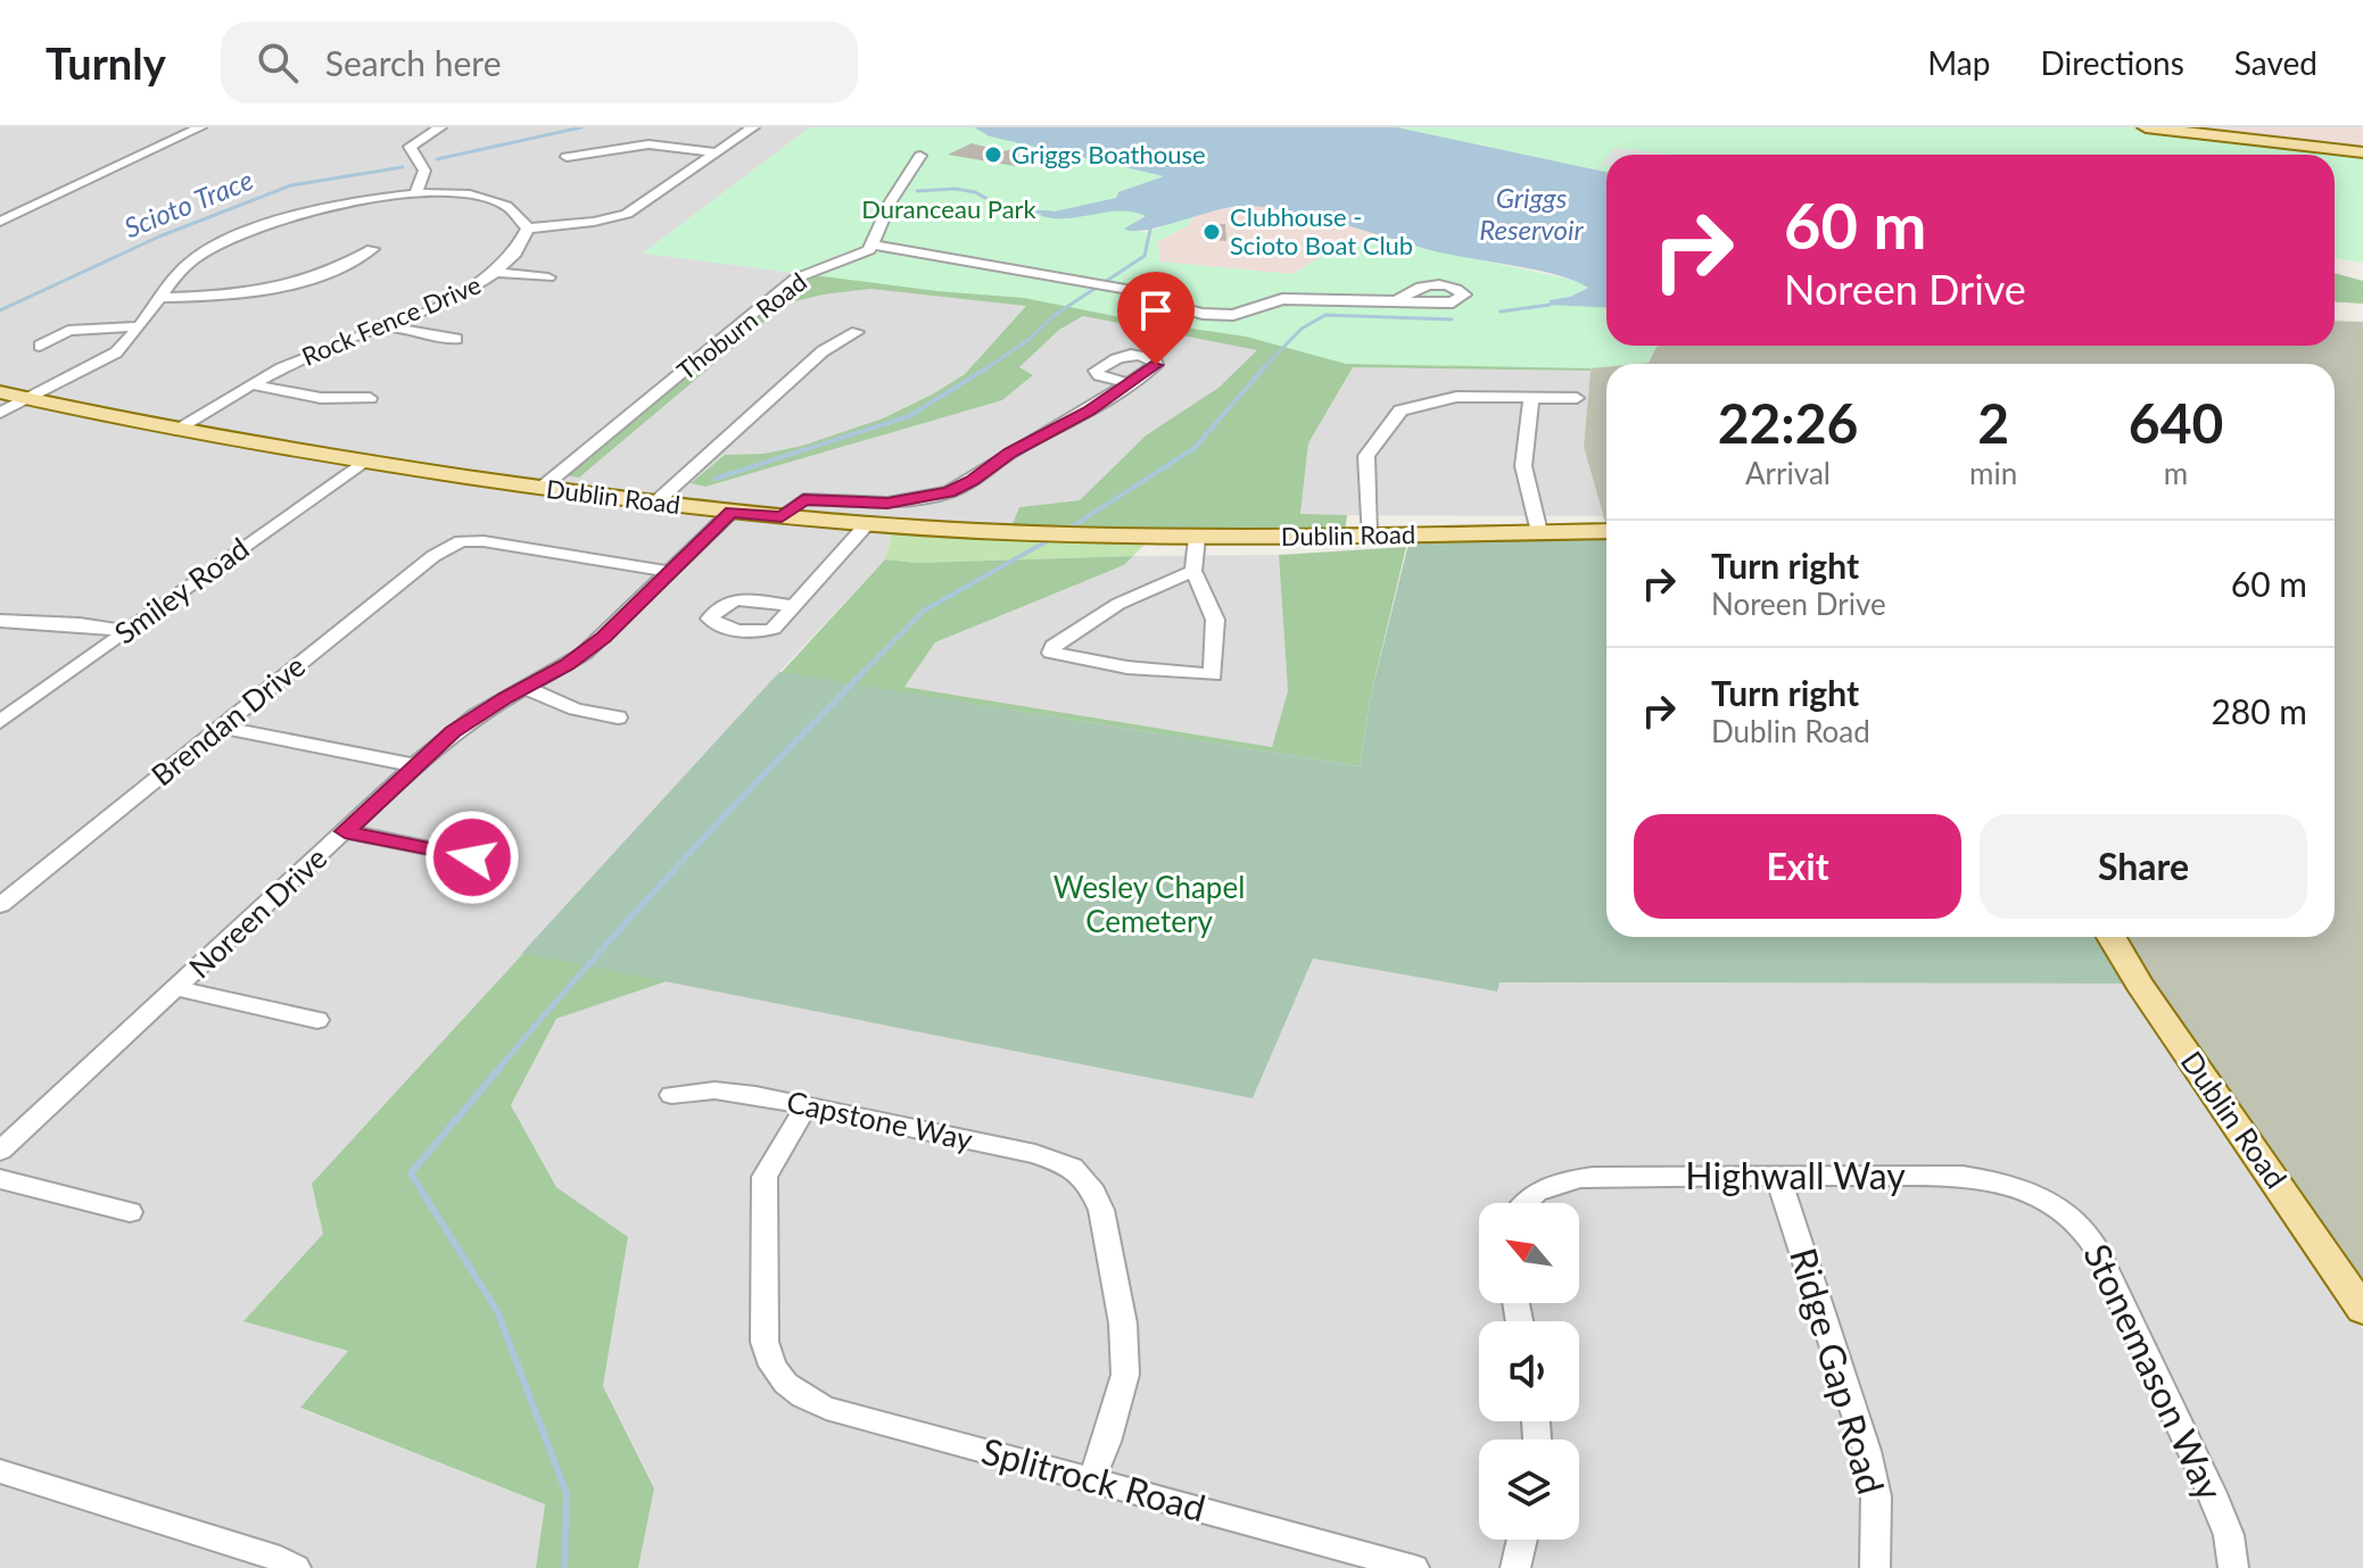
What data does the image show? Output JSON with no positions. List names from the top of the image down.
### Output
{
  "streets": {
    "main road": ["Dublin Road"],
    "street": [
      "Rock Fence Drive",
      "Thoburn Road",
      "Smiley Road",
      "Brendan Drive",
      "Noreen Drive",
      "Capstone Way",
      "Highwall Way",
      "Ridge Gap Road",
      "Stonemason Way",
      "Splitrock Road"
    ]
  },
  "crossings": [
    ["Rock Fence Drive", "Dublin Road"],
    ["Thoburn Road", "Dublin Road"],
    ["Dublin Road", "Smiley Road"],
    ["Dublin Road", "Noreen Drive"],
    ["Brendan Drive", "Noreen Drive"],
    ["Capstone Way", "Splitrock Road"],
    ["Highwall Way", "Ridge Gap Road"],
    ["Highwall Way", "Stonemason Way"]
  ],
  "water": ["Griggs Reservoir", "Scioto Trace"],
  "parks": ["Duranceau Park", "Wesley Chapel Cemetery"],
  "places": ["Griggs Boathouse", "Clubhouse - Scioto Boat Club"],
  "north": "top left",
  "page": {
    "header": "Turnly",
    "search": "Search here",
    "nav": ["Map", "Directions", "Saved"],
    "turn": ["60 m", "Noreen Drive"],
    "eta": [
      "22:26",
      "Arrival",
      "2",
      "min",
      "640",
      "m"
    ],
    "list": [
      {
        "name": "Turn right",
        "note": "Noreen Drive",
        "value": "60 m"
      },
      {
        "name": "Turn right",
        "note": "Dublin Road",
        "value": "280 m"
      }
    ],
    "buttons": ["Exit", "Share"]
  }
}
